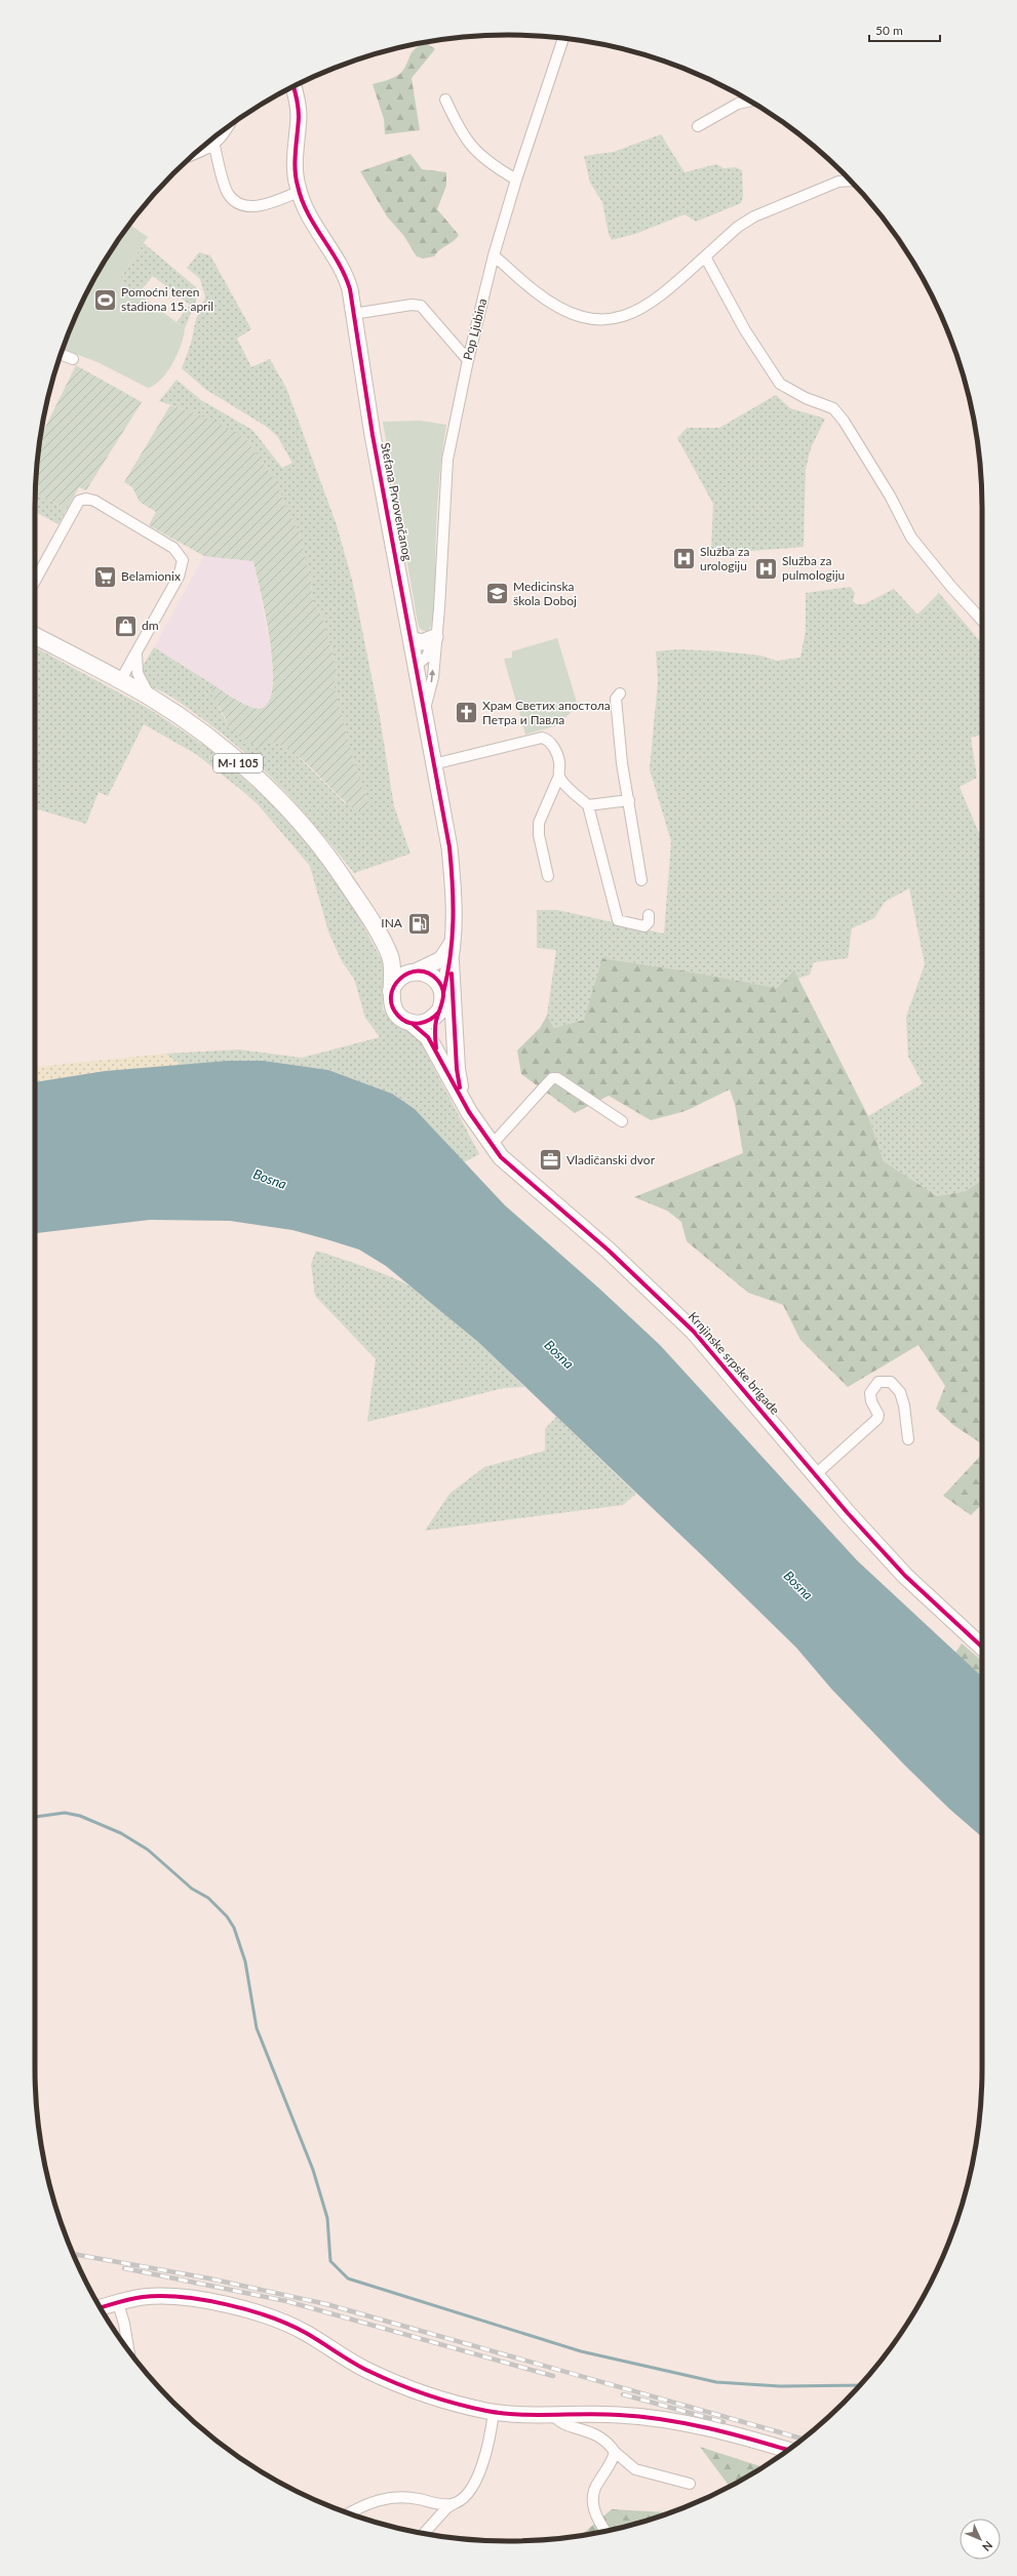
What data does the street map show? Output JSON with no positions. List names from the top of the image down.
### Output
{
  "streets": {
    "main road": ["M-I 105", "Krnjinske srpske brigade"],
    "street": ["Pop Ljubina", "Stefana Prvovenčanog"]
  },
  "crossings": [
    ["Stefana Prvovenčanog", "M-I 105"],
    ["M-I 105", "Krnjinske srpske brigade"]
  ],
  "water": ["Bosna"],
  "places": {
    "sports": ["Pomoćni teren stadiona 15. april"],
    "hospital": ["Služba za urologiju", "Služba za pulmologiju"],
    "supermarket": ["Belamionix"],
    "school or university": ["Medicinska škola Doboj"],
    "shop": ["dm"],
    "church": ["Храм Светих апостола Петра и Павла"],
    "fuel station": ["INA"],
    "office": ["Vladičanski dvor"]
  },
  "scale_bar": "50 m",
  "north": "bottom right"
}
